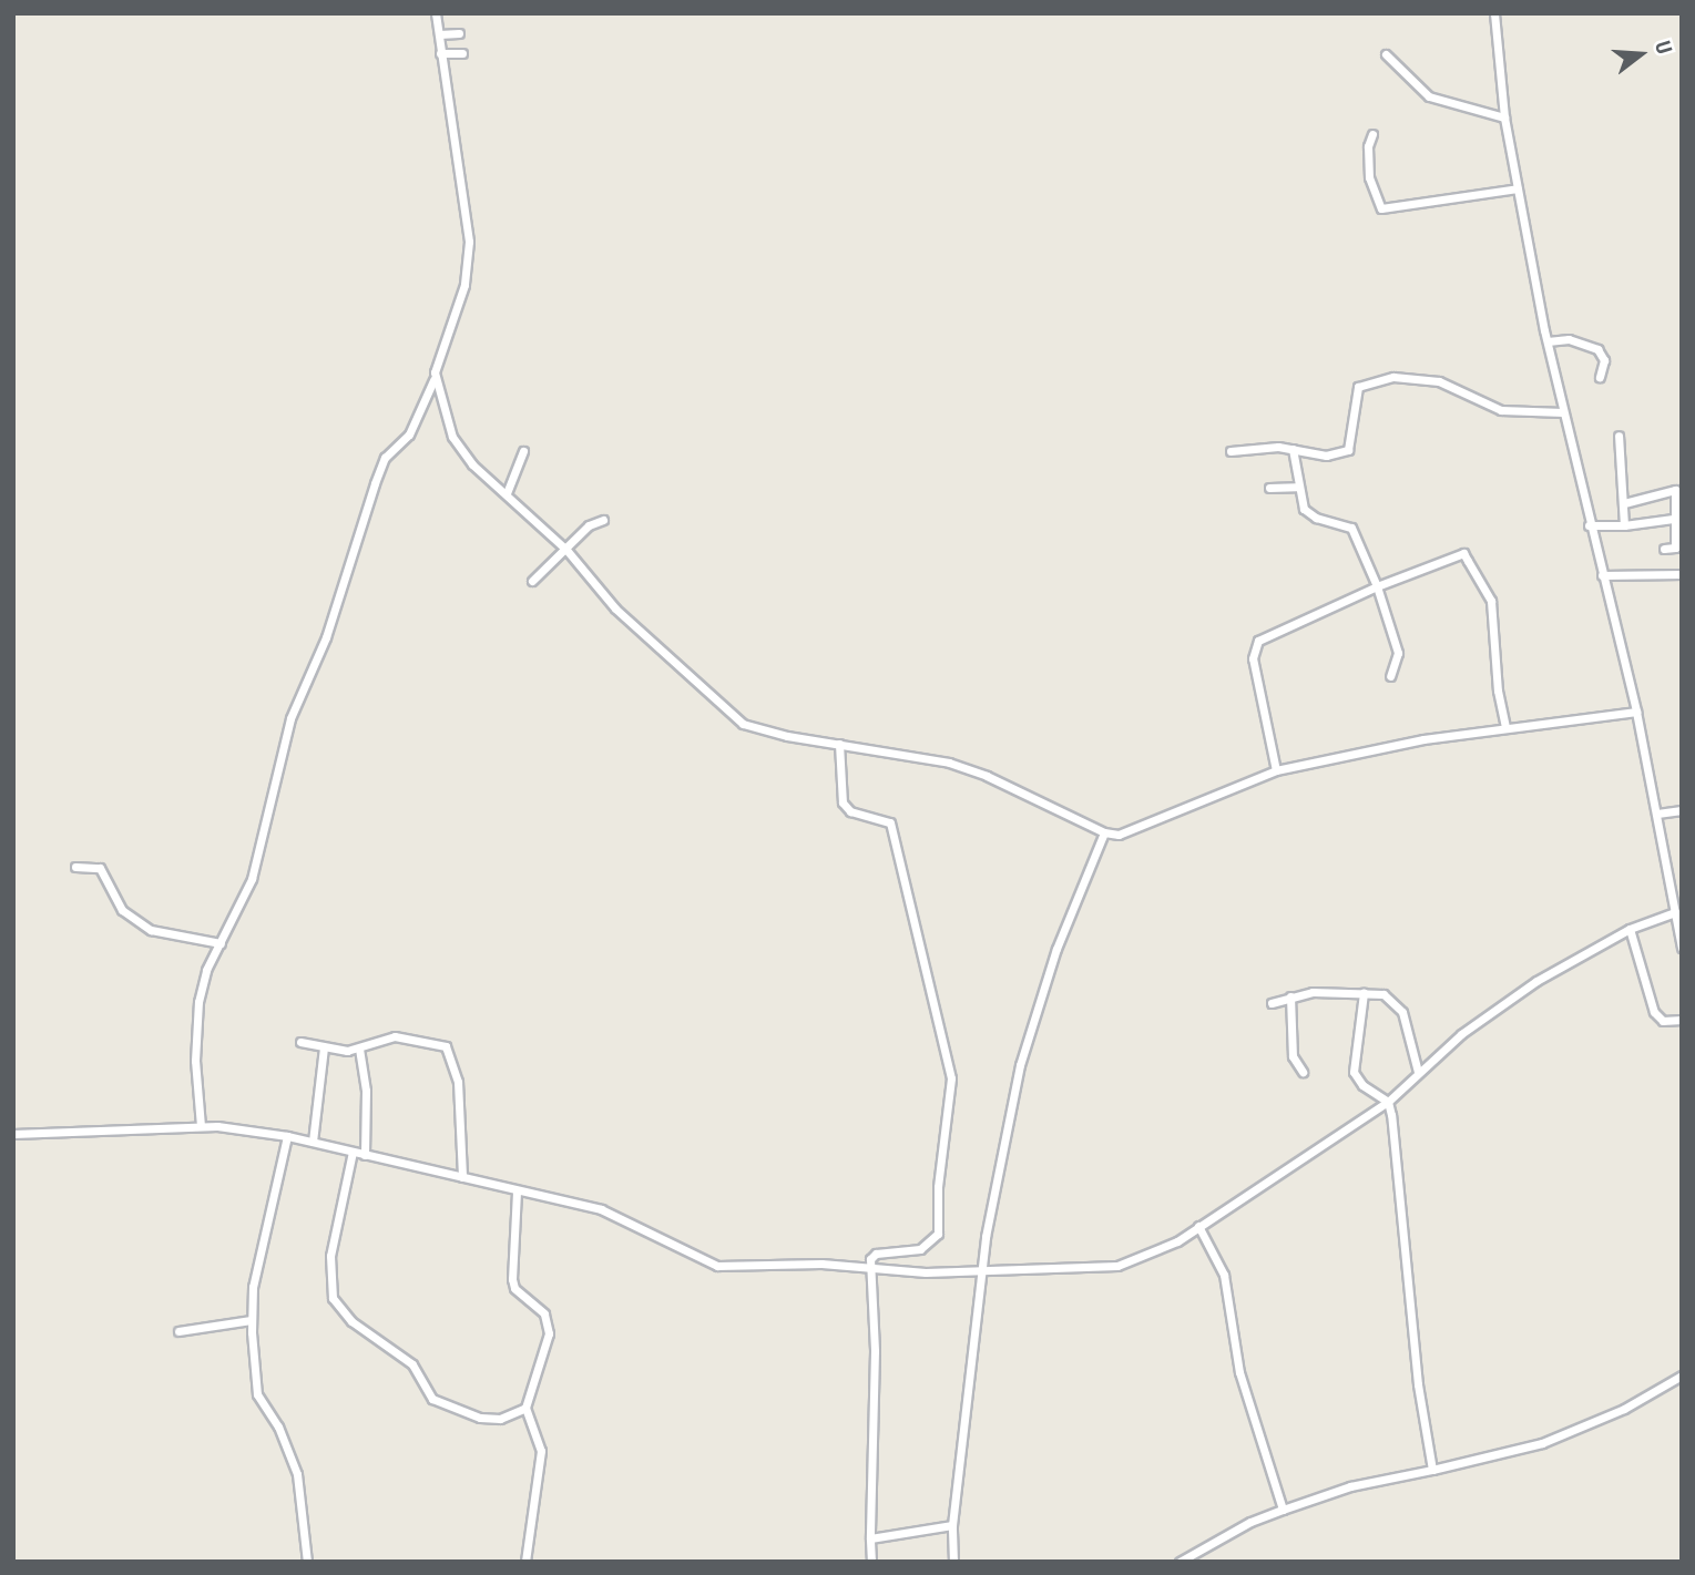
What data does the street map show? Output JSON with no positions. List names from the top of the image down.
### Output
{
  "north": "right"
}
